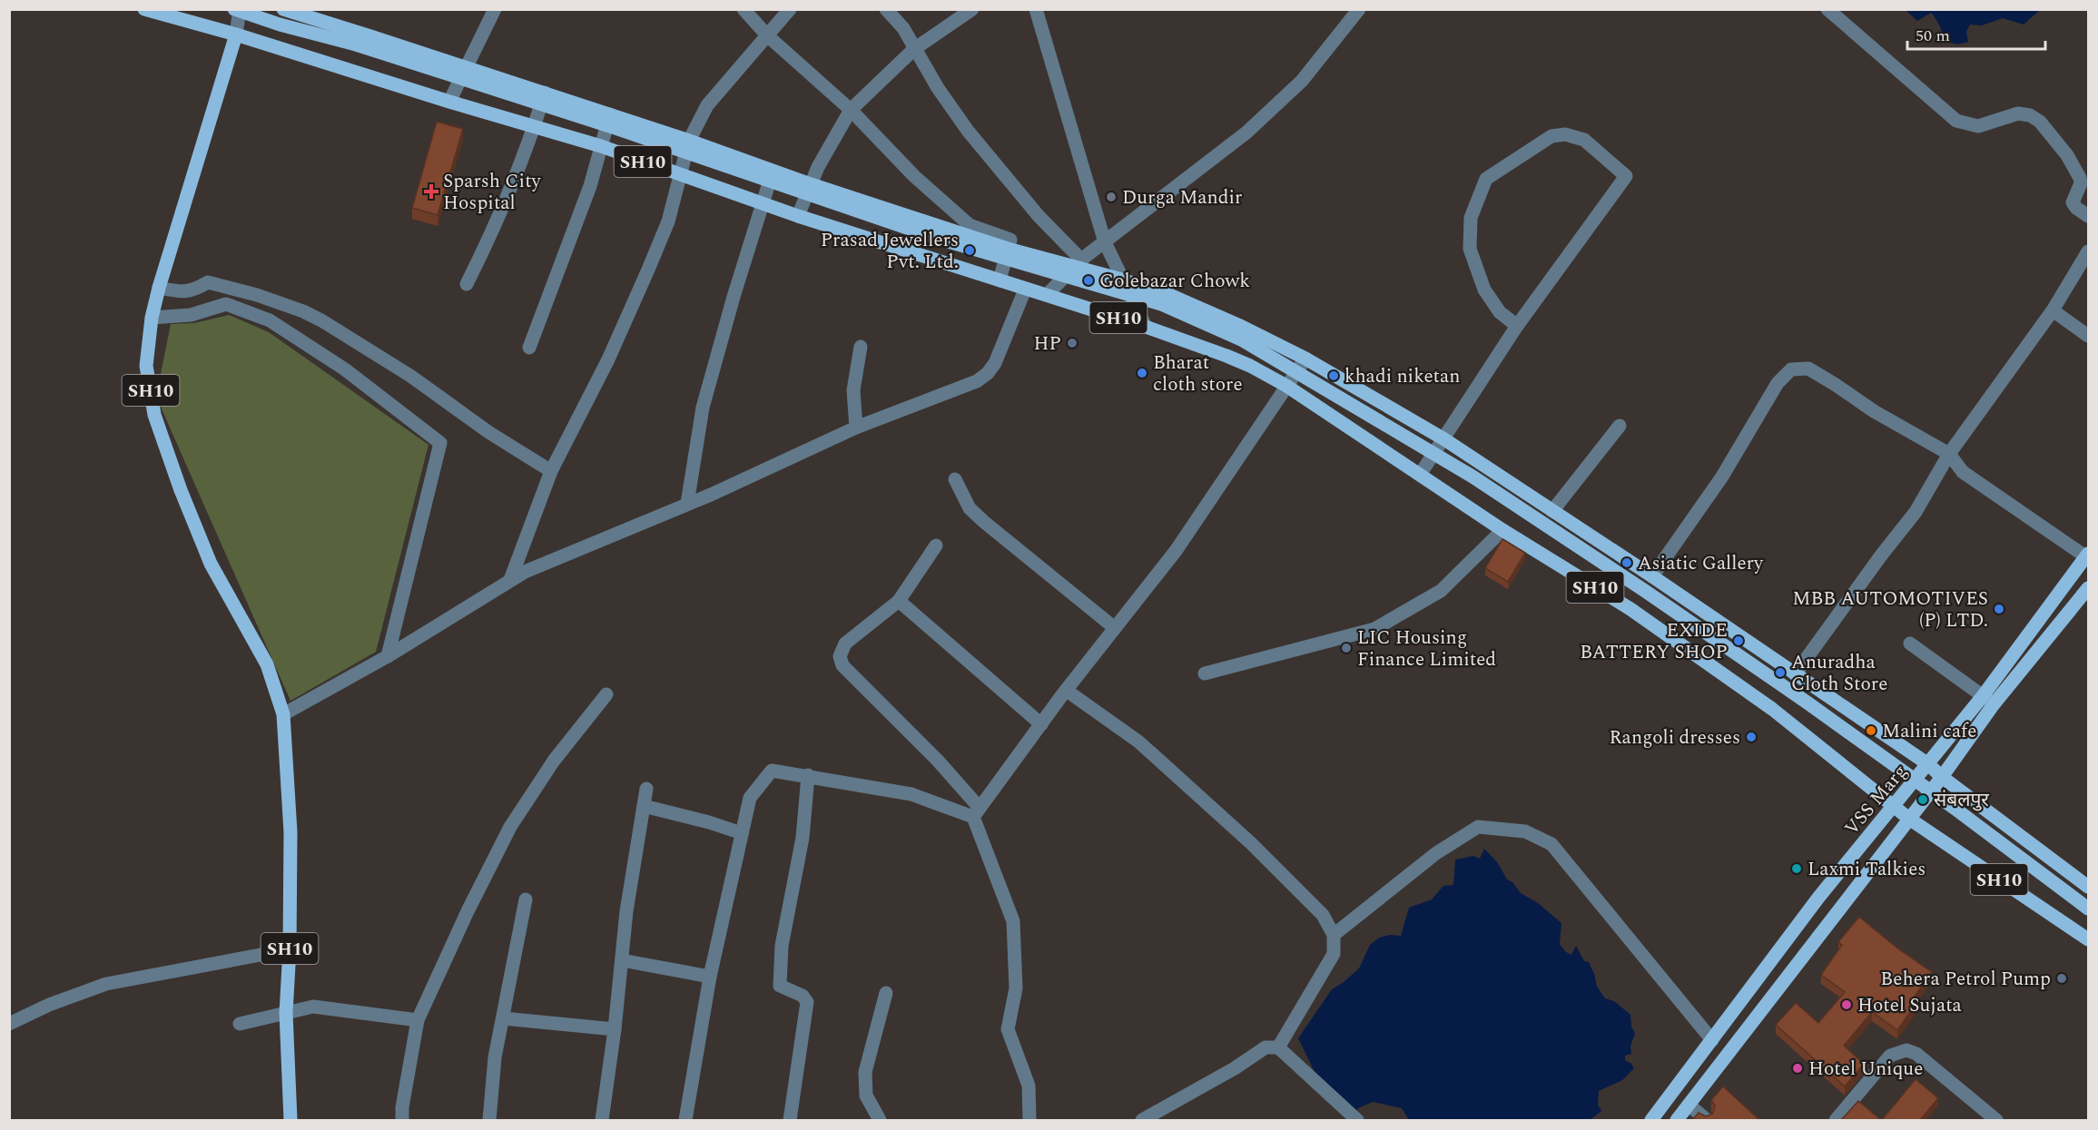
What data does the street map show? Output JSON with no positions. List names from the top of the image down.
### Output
{
  "streets": {
    "main road": ["SH10", "VSS Marg"]
  },
  "crossings": [
    ["SH10", "VSS Marg"]
  ],
  "places": {
    "health": ["Sparsh City Hospital"],
    "other": [
      "Durga Mandir",
      "Prasad Jewellers Pvt. Ltd.",
      "Golebazar Chowk",
      "HP",
      "Bharat cloth store",
      "khadi niketan",
      "Asiatic Gallery",
      "MBB AUTOMOTIVES (P) LTD.",
      "EXIDE BATTERY SHOP",
      "LIC Housing Finance Limited",
      "Anuradha Cloth Store",
      "Malini cafe",
      "Rangoli dresses",
      "संबलपुर",
      "Laxmi Talkies",
      "Behera Petrol Pump",
      "Hotel Sujata",
      "Hotel Unique"
    ]
  },
  "scale_bar": "50 m"
}
